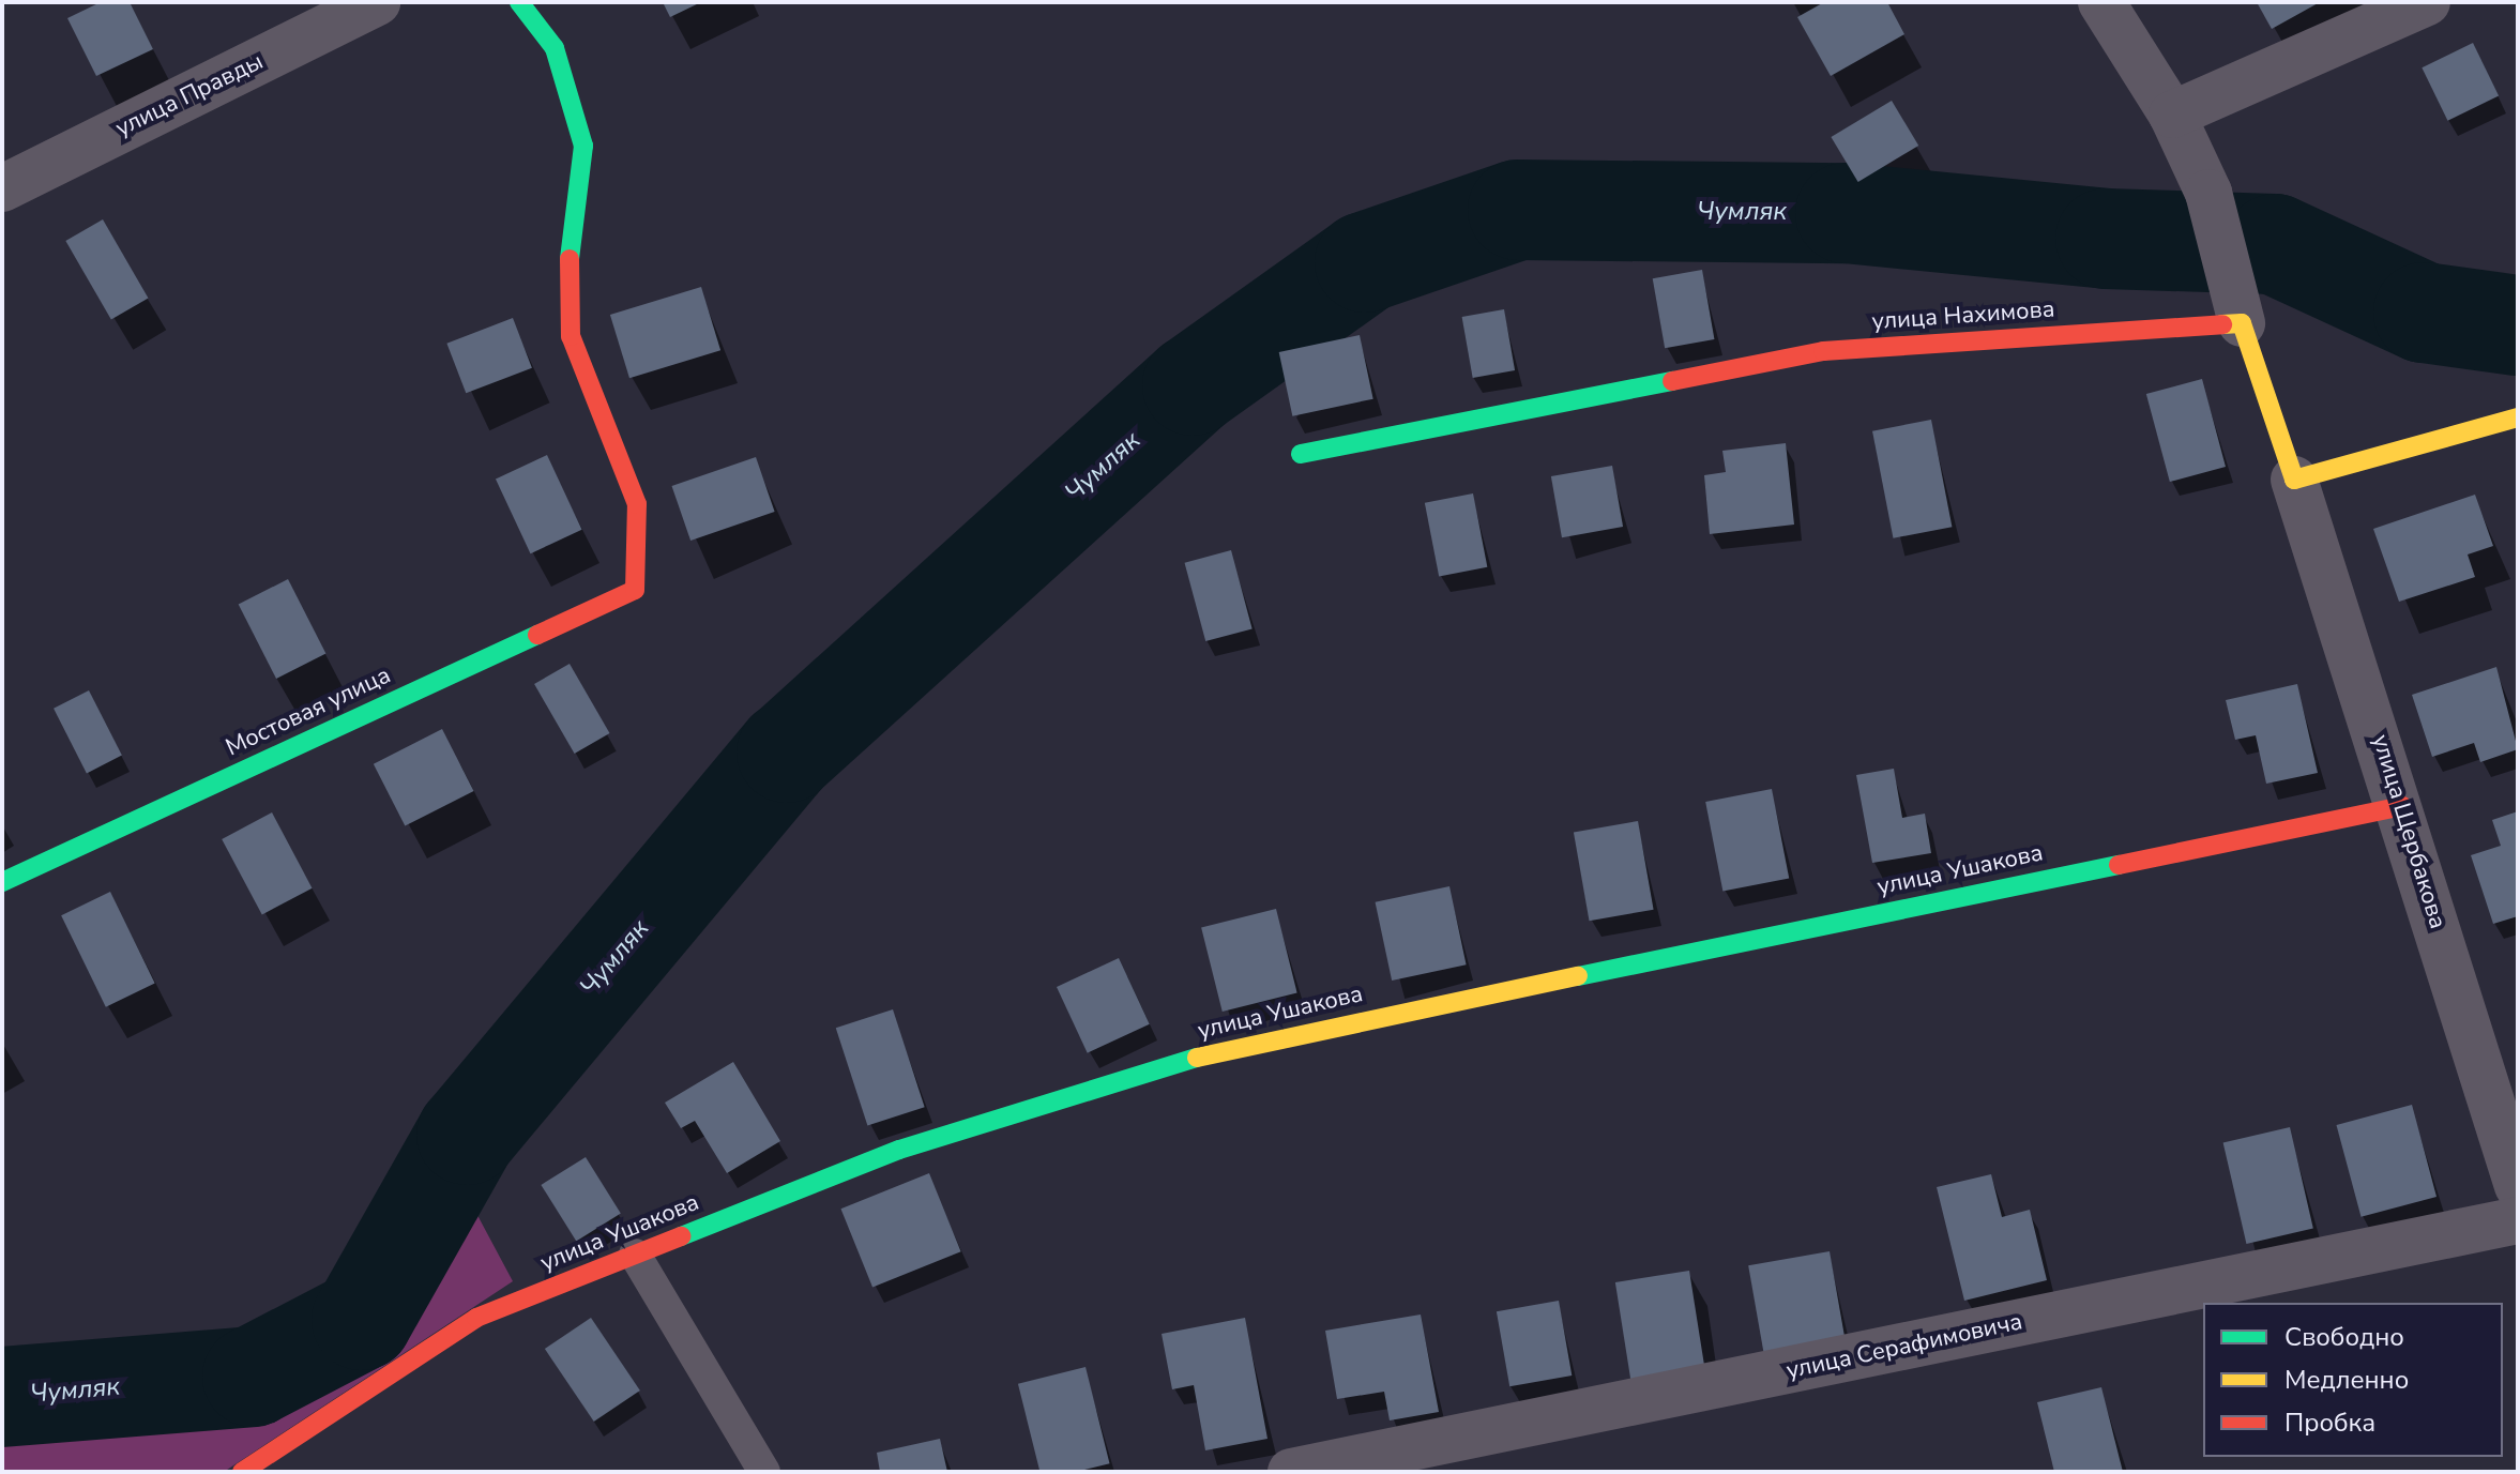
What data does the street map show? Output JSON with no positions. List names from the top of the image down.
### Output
{
  "streets": {
    "street": [
      "улица Правды",
      "улица Нахимова",
      "Мостовая улица",
      "улица Щербакова",
      "улица Ушакова",
      "улица Серафимовича"
    ]
  },
  "crossings": [
    ["улица Щербакова", "улица Ушакова"]
  ],
  "water": ["Чумляк"],
  "legend": ["Свободно", "Медленно", "Пробка"]
}
